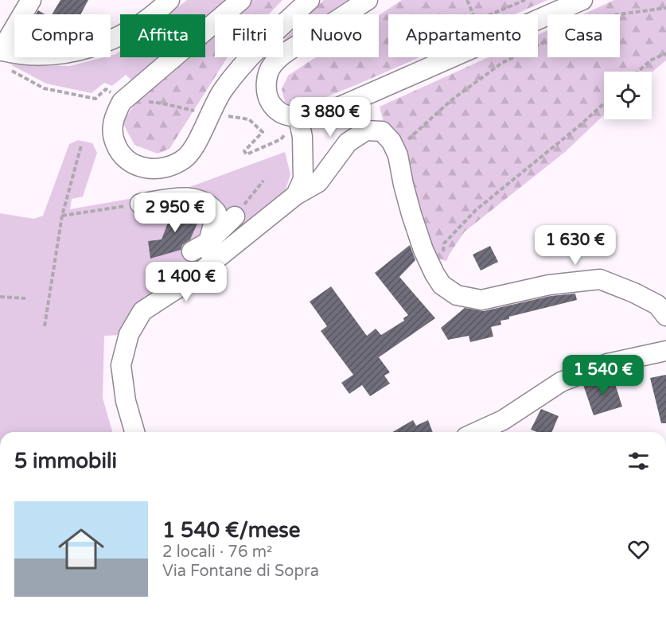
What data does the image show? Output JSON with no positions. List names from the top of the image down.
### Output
{
  "page": {
    "chip": [
      "Compra",
      "Affitta",
      "Filtri",
      "Nuovo",
      "Appartamento",
      "Casa"
    ],
    "price": [
      "3 880 €",
      "2 950 €",
      "1 630 €",
      "1 400 €",
      "1 540 €"
    ],
    "heading": "5 immobili",
    "list": [
      {
        "name": "1 540 €/mese",
        "note": "2 locali · 76 m² · Via Fontane di Sopra"
      }
    ]
  }
}
